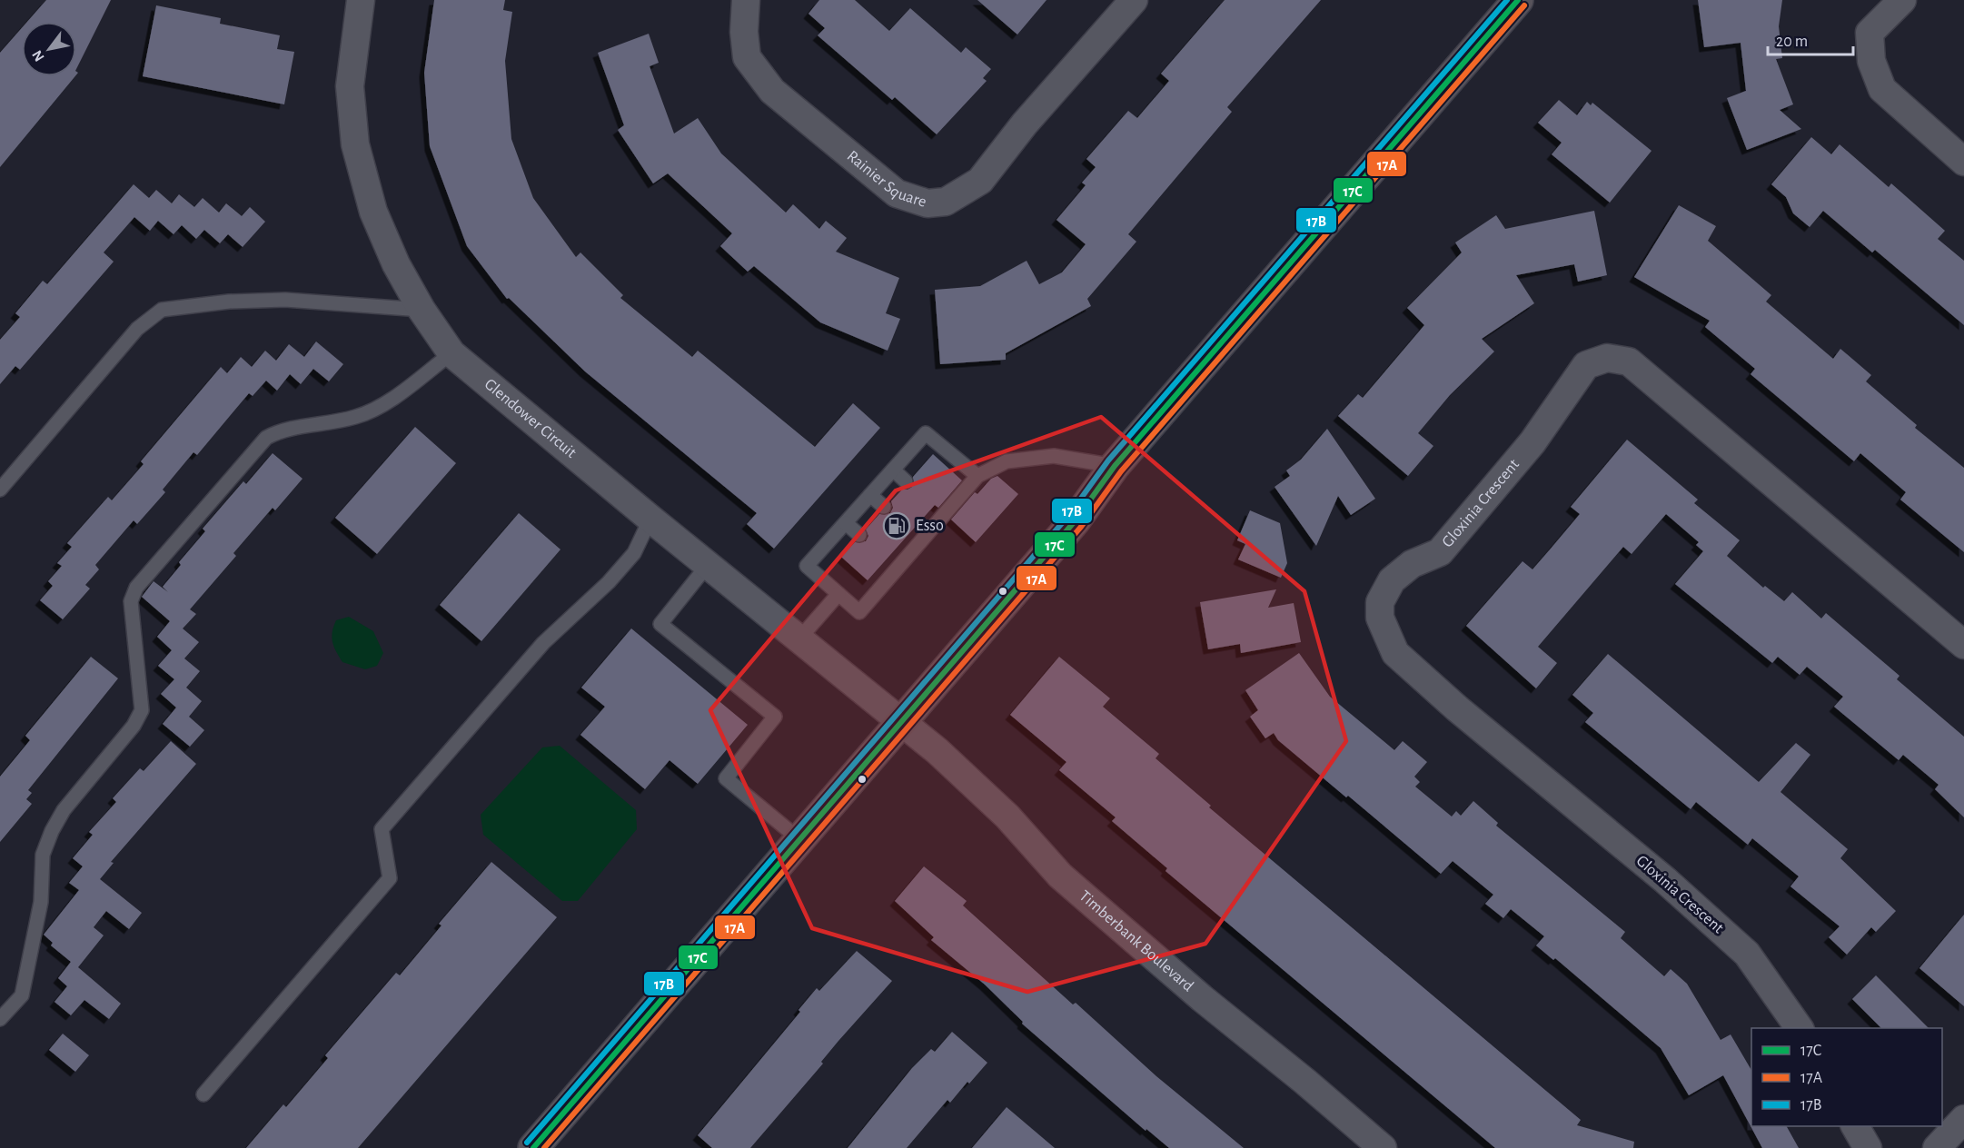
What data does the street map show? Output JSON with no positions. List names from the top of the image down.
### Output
{
  "streets": {
    "street": [
      "Rainier Square",
      "Glendower Circuit",
      "Gloxinia Crescent",
      "Timberbank Boulevard"
    ]
  },
  "crossings": [
    ["Glendower Circuit", "Timberbank Boulevard"]
  ],
  "places": {
    "fuel station": ["Esso"]
  },
  "lines": ["transit line 17C", "transit line 17B", "transit line 17A"],
  "legend": ["17C", "17A", "17B"],
  "scale_bar": "20 m",
  "north": "bottom left"
}
